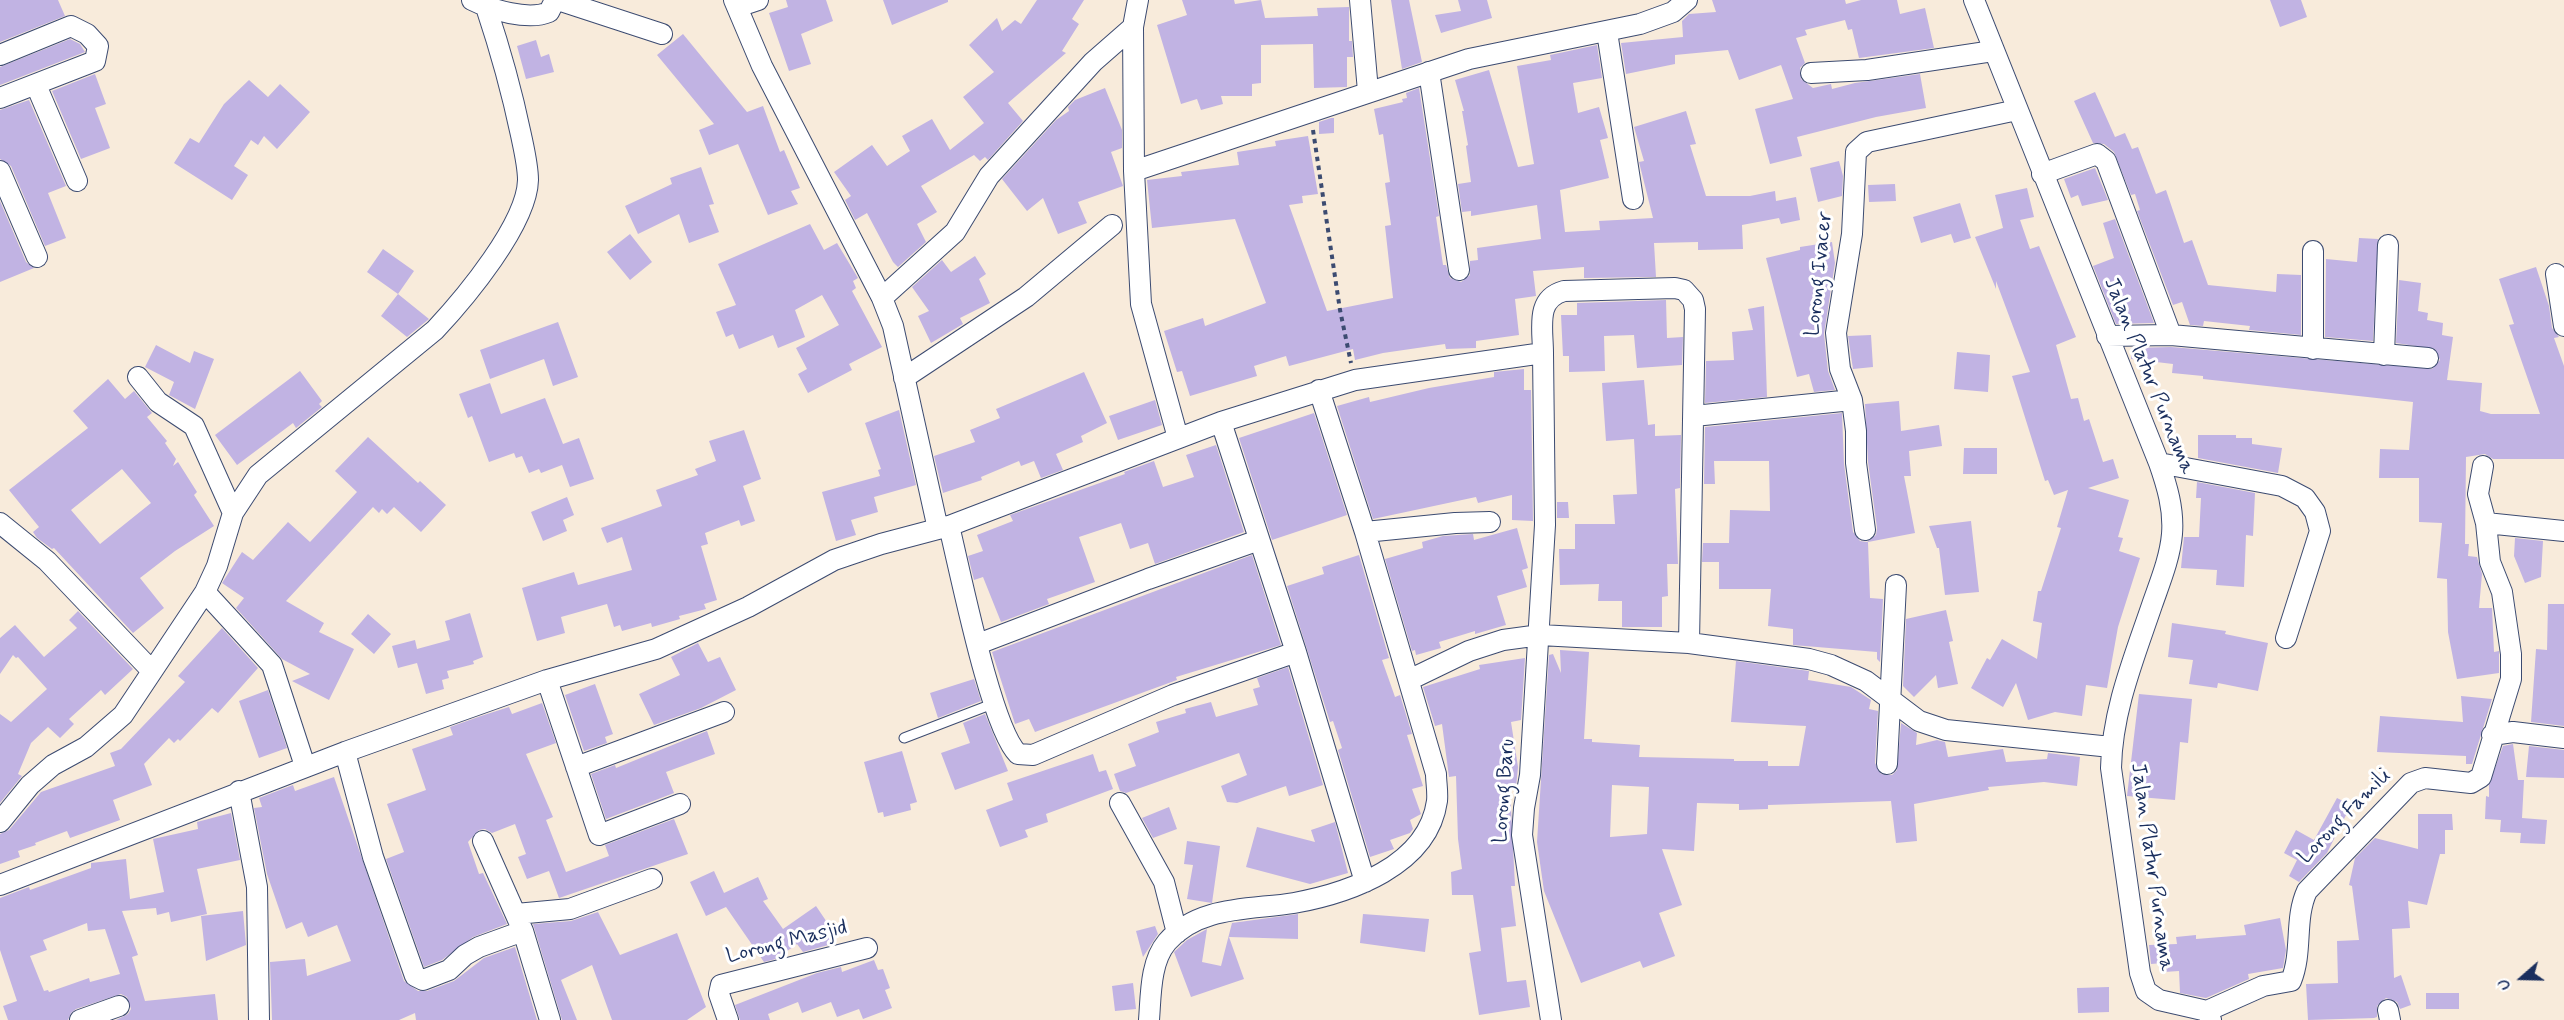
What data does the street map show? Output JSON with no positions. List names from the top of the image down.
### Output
{
  "streets": {
    "street": [
      "Lorong Ivacer",
      "Jalan Platur Purnama",
      "Lorong Baru",
      "Lorong Famili",
      "Lorong Masjid"
    ]
  },
  "crossings": [
    ["Lorong Ivacer", "Jalan Platur Purnama"],
    ["Jalan Platur Purnama", "Lorong Famili"]
  ],
  "north": "left"
}
